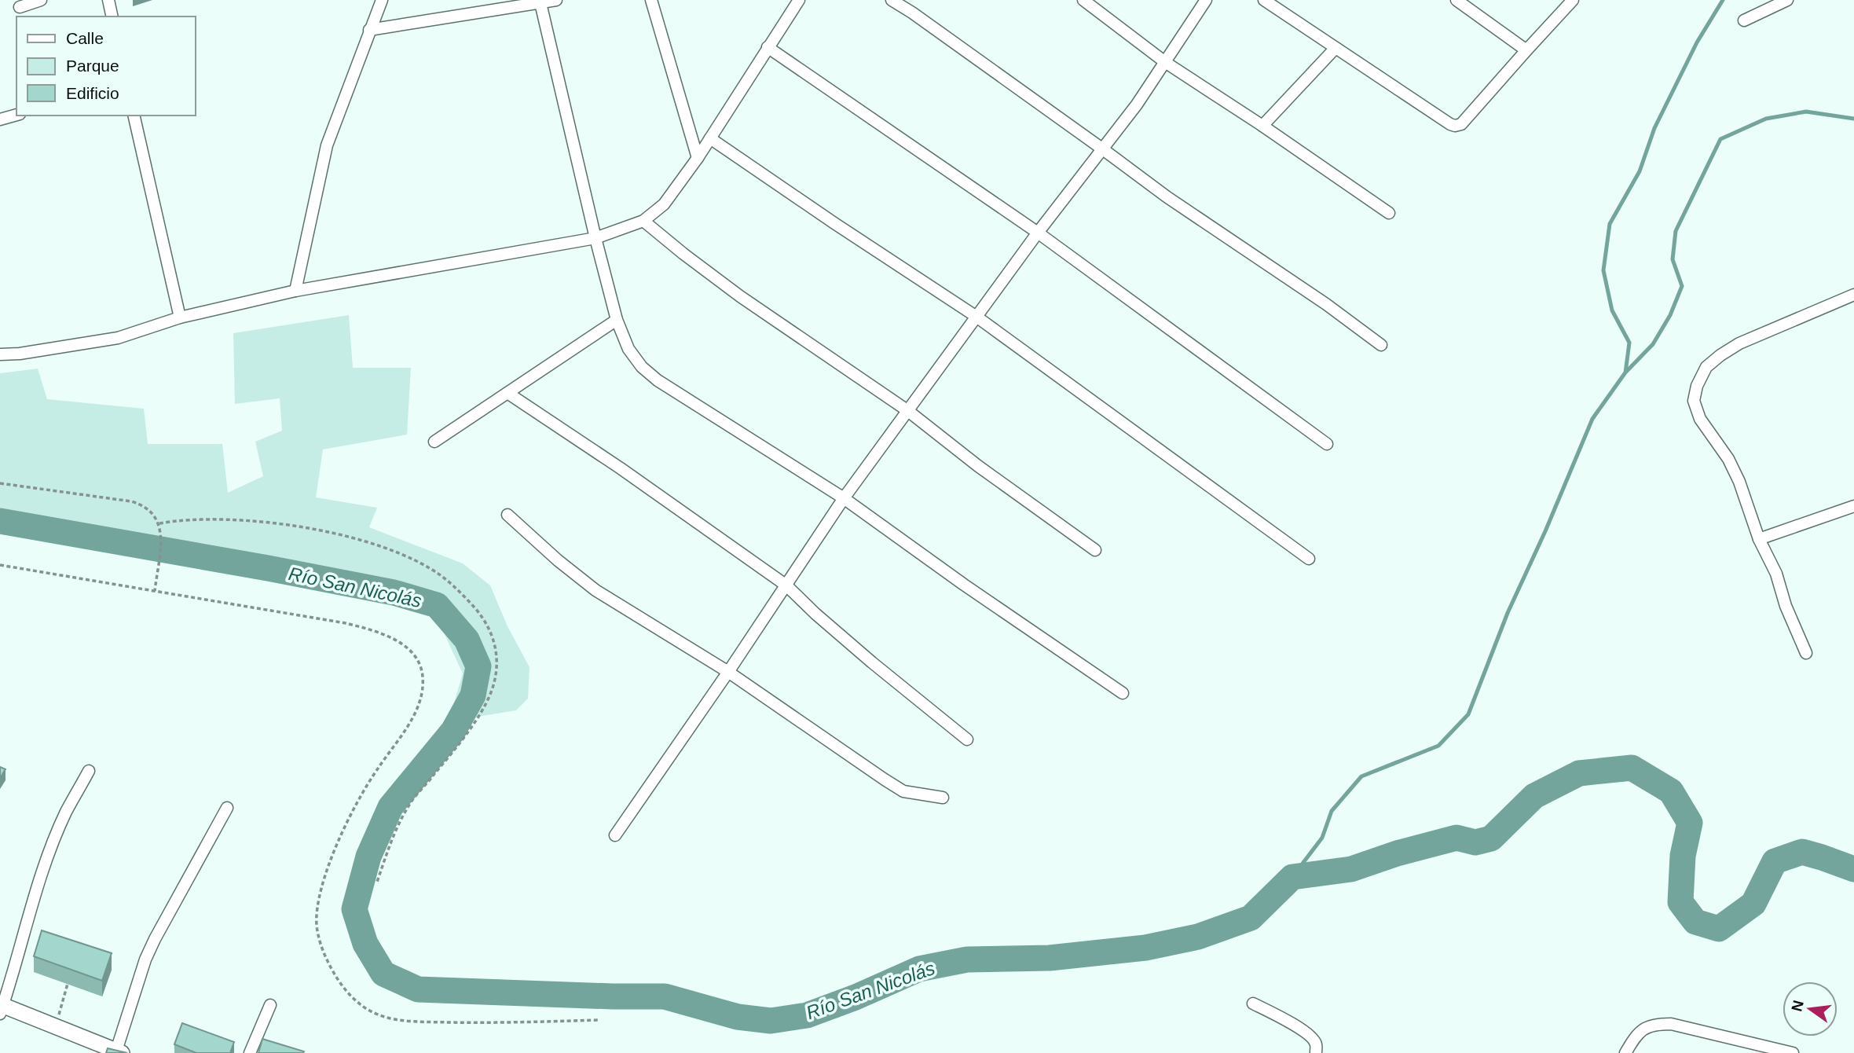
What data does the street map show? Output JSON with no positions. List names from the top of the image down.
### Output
{
  "water": ["Río San Nicolás"],
  "legend": ["Calle", "Parque", "Edificio"],
  "north": "left"
}
